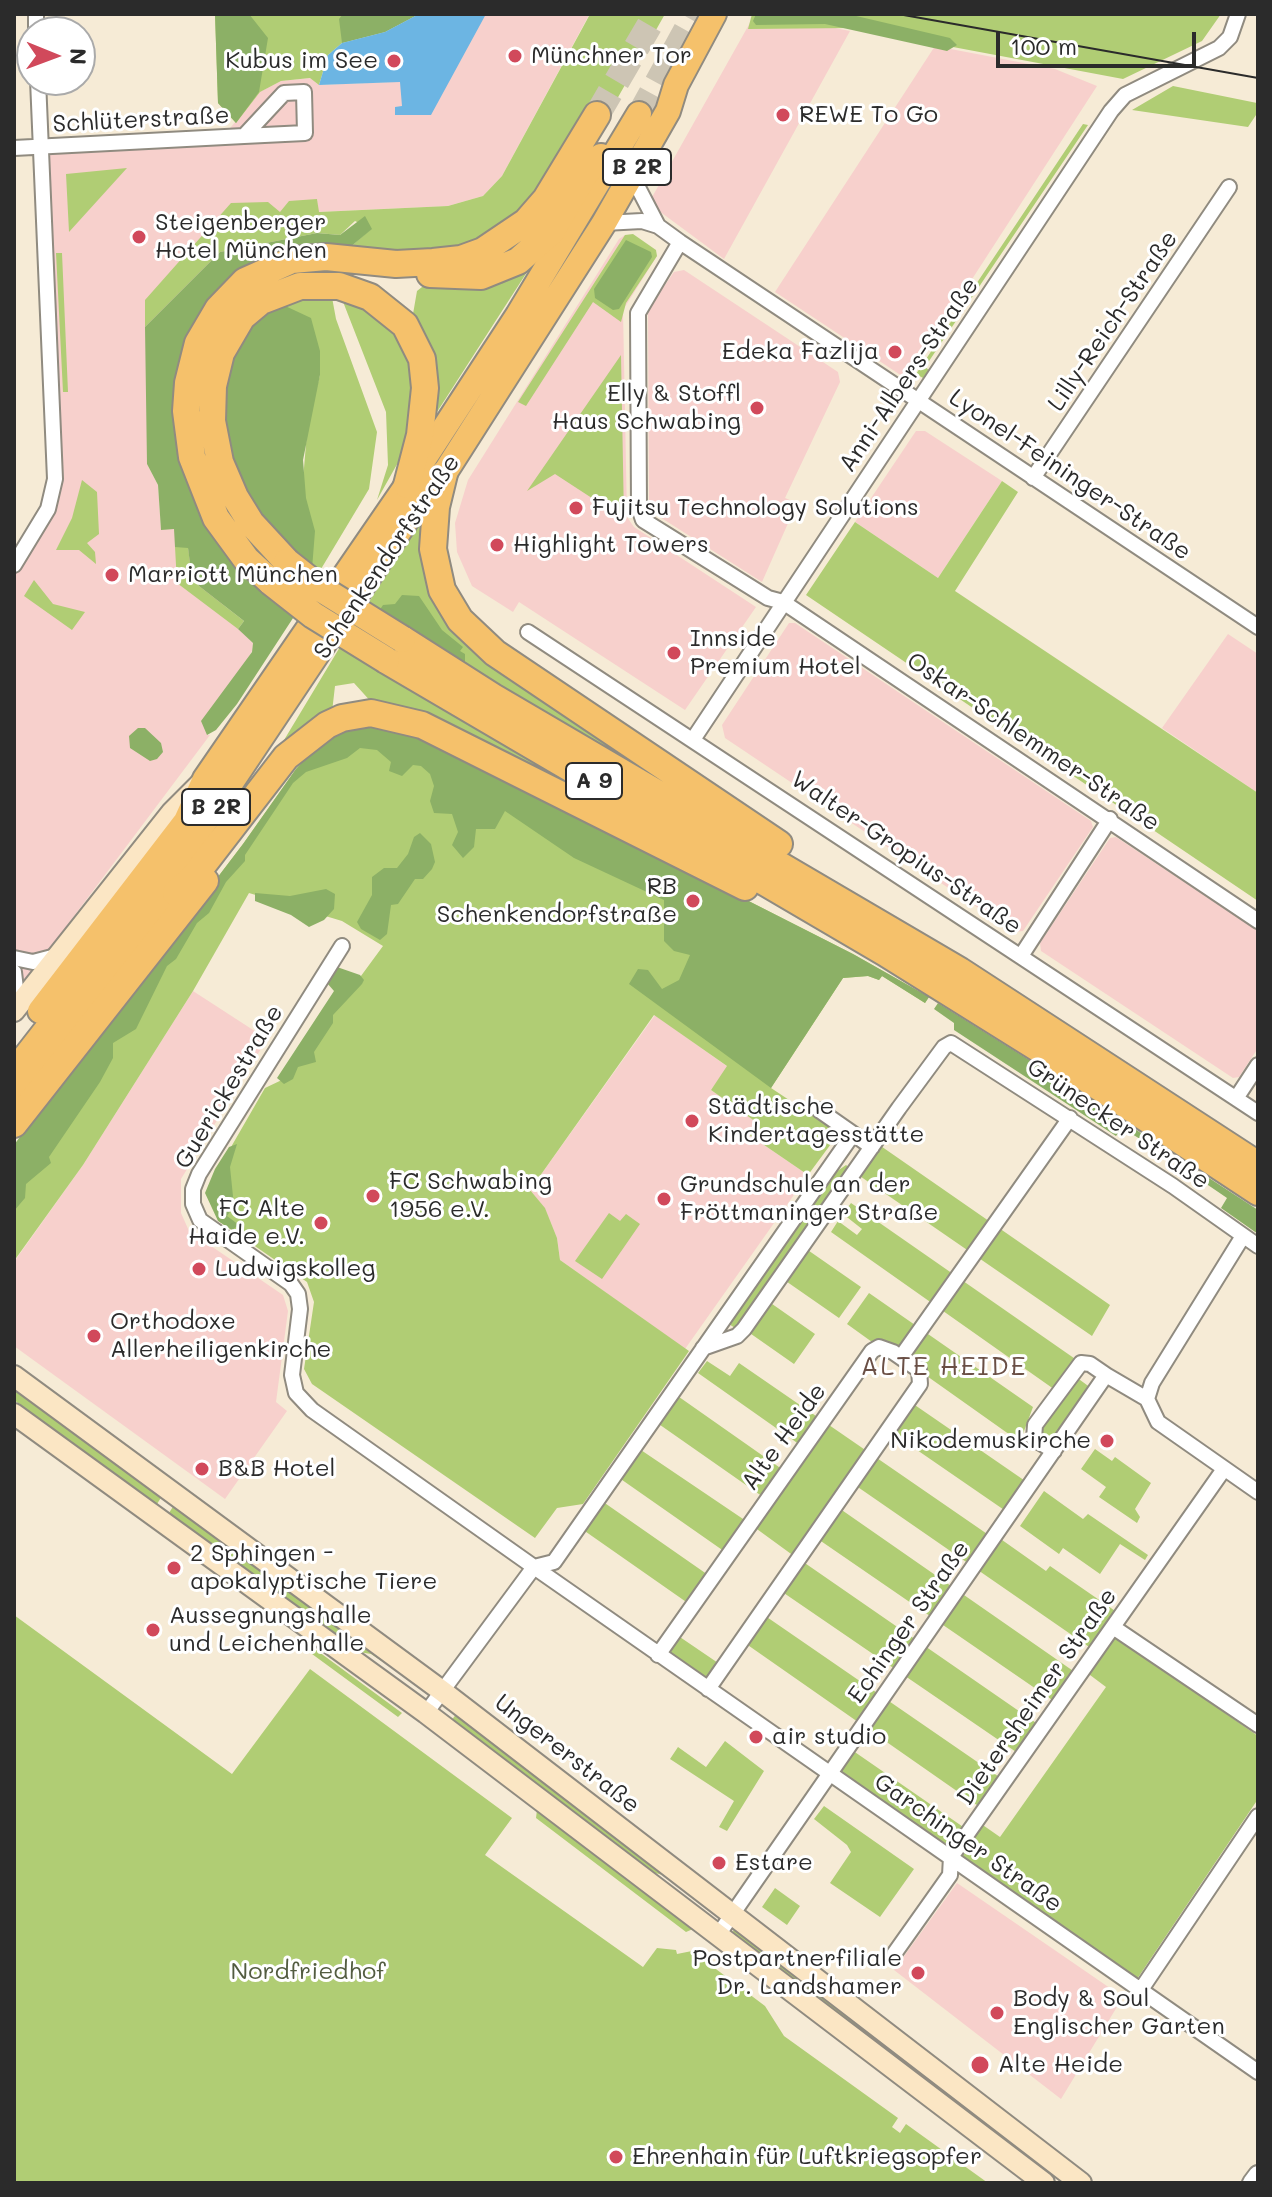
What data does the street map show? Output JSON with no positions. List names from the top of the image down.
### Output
{
  "streets": {
    "highway": ["B 2R", "Schenkendorfstraße", "A 9"],
    "main road": ["Ungererstraße"],
    "street": [
      "Schlüterstraße",
      "Lilly-Reich-Straße",
      "Anni-Albers-Straße",
      "Lyonel-Feininger-Straße",
      "Oskar-Schlemmer-Straße",
      "Walter-Gropius-Straße",
      "Guerickestraße",
      "Grünecker Straße",
      "Alte Heide",
      "Echinger Straße",
      "Dietersheimer Straße",
      "Garchinger Straße"
    ]
  },
  "crossings": [
    ["Lilly-Reich-Straße", "Lyonel-Feininger-Straße"],
    ["Anni-Albers-Straße", "Lyonel-Feininger-Straße"],
    ["Anni-Albers-Straße", "Oskar-Schlemmer-Straße"],
    ["Anni-Albers-Straße", "Walter-Gropius-Straße"],
    ["Lyonel-Feininger-Straße", "Schenkendorfstraße"],
    ["Lyonel-Feininger-Straße", "Oskar-Schlemmer-Straße"],
    ["Schenkendorfstraße", "A 9"],
    ["Guerickestraße", "Garchinger Straße"],
    ["Alte Heide", "Garchinger Straße"],
    ["Echinger Straße", "Ungererstraße"],
    ["Echinger Straße", "Garchinger Straße"],
    ["Dietersheimer Straße", "Garchinger Straße"]
  ],
  "districts": ["ALTE HEIDE"],
  "parks": ["Nordfriedhof"],
  "places": [
    "Münchner Tor",
    "Kubus im See",
    "REWE To Go",
    "Steigenberger Hotel München",
    "Edeka Fazlija",
    "Elly & Stoffl Haus Schwabing",
    "Fujitsu Technology Solutions",
    "Highlight Towers",
    "Marriott München",
    "Innside Premium Hotel",
    "RB Schenkendorfstraße",
    "Städtische Kindertagesstätte",
    "FC Schwabing 1956 e.V.",
    "Grundschule an der Fröttmaninger Straße",
    "FC Alte Haide e.V.",
    "Ludwigskolleg",
    "Orthodoxe Allerheiligenkirche",
    "Nikodemuskirche",
    "B&B Hotel",
    "2 Sphingen - apokalyptische Tiere",
    "Aussegnungshalle und Leichenhalle",
    "air studio",
    "Estare",
    "Postpartnerfiliale Dr. Landshamer",
    "Body & Soul Englischer Garten",
    "Alte Heide",
    "Ehrenhain für Luftkriegsopfer"
  ],
  "scale_bar": "100 m",
  "north": "right"
}
